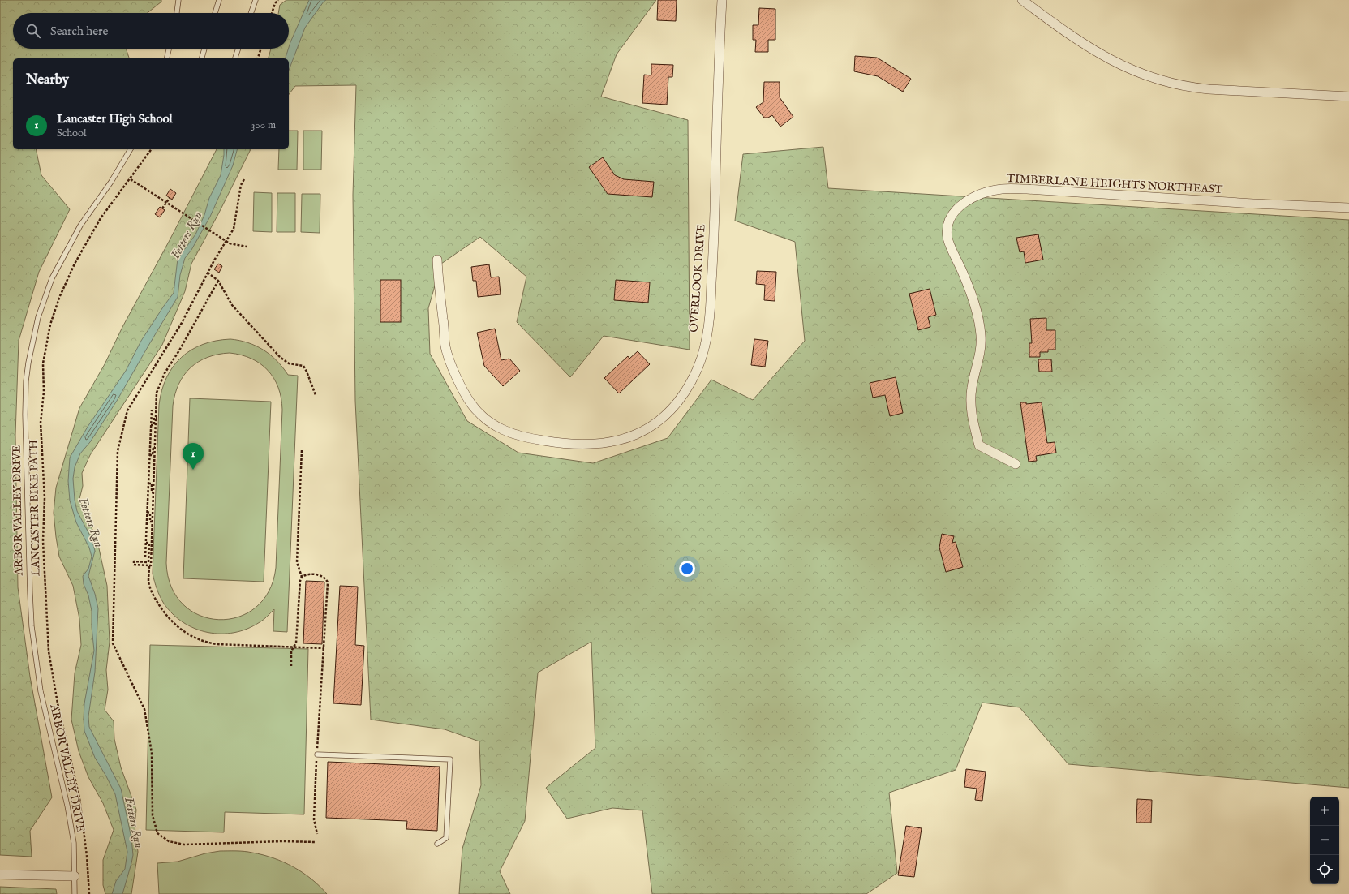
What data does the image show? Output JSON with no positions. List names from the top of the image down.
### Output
{
  "streets": {
    "street": ["TIMBERLANE HEIGHTS NORTHEAST", "OVERLOOK DRIVE"],
    "lane": ["ARBOR VALLEY DRIVE"],
    "path": ["LANCASTER BIKE PATH"]
  },
  "water": ["Fetters Run"],
  "page": {
    "search": "Search here",
    "heading": "Nearby",
    "list": [
      {
        "mark": "1",
        "name": "Lancaster High School",
        "note": "School",
        "value": "300 m"
      }
    ],
    "pins": "1",
    "map_buttons": ["+", "−"]
  }
}
